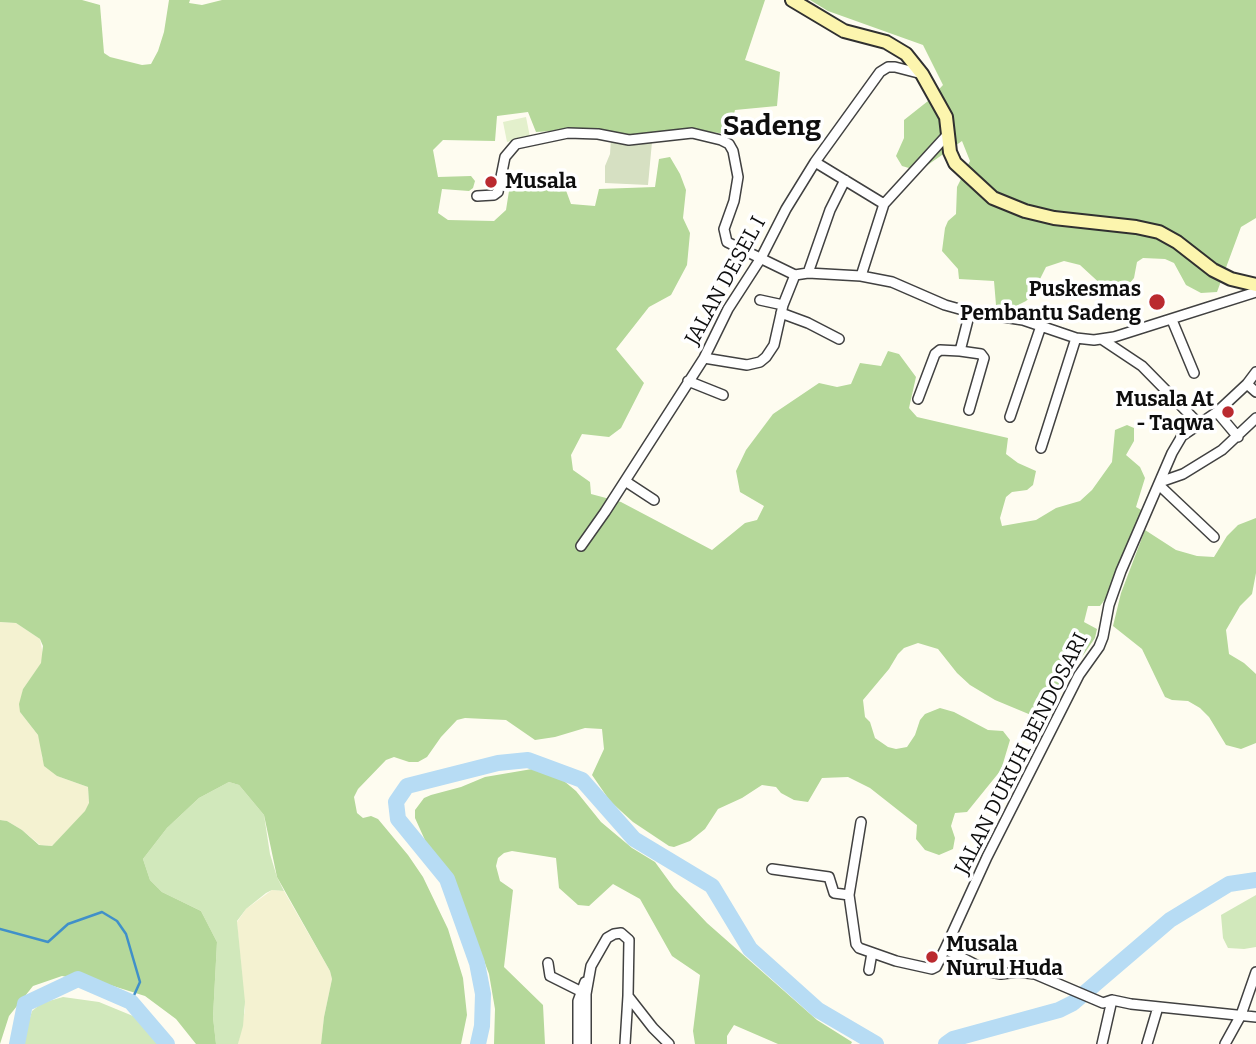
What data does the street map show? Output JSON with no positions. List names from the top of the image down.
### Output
{
  "streets": {
    "street": ["JALAN DESEL I", "JALAN DUKUH BENDOSARI"]
  },
  "districts": ["Sadeng"],
  "places": [
    "Musala",
    "Puskesmas Pembantu Sadeng",
    "Musala At - Taqwa",
    "Musala Nurul Huda"
  ]
}
